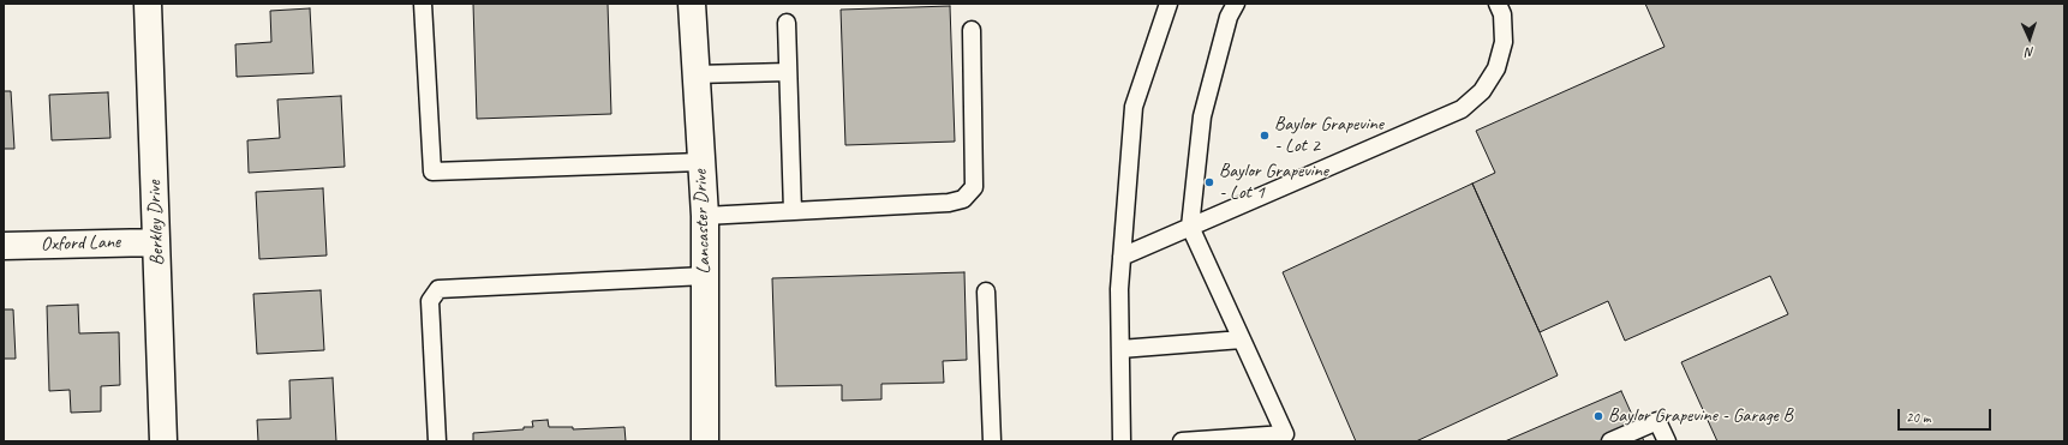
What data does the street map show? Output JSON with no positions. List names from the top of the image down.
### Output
{
  "streets": {
    "street": ["Lancaster Drive", "Berkley Drive", "Oxford Lane"]
  },
  "crossings": [
    ["Berkley Drive", "Oxford Lane"]
  ],
  "places": ["Baylor Grapevine - Lot 2", "Baylor Grapevine - Lot 1", "Baylor Grapevine - Garage B"],
  "scale_bar": "20 m",
  "north": "bottom"
}
